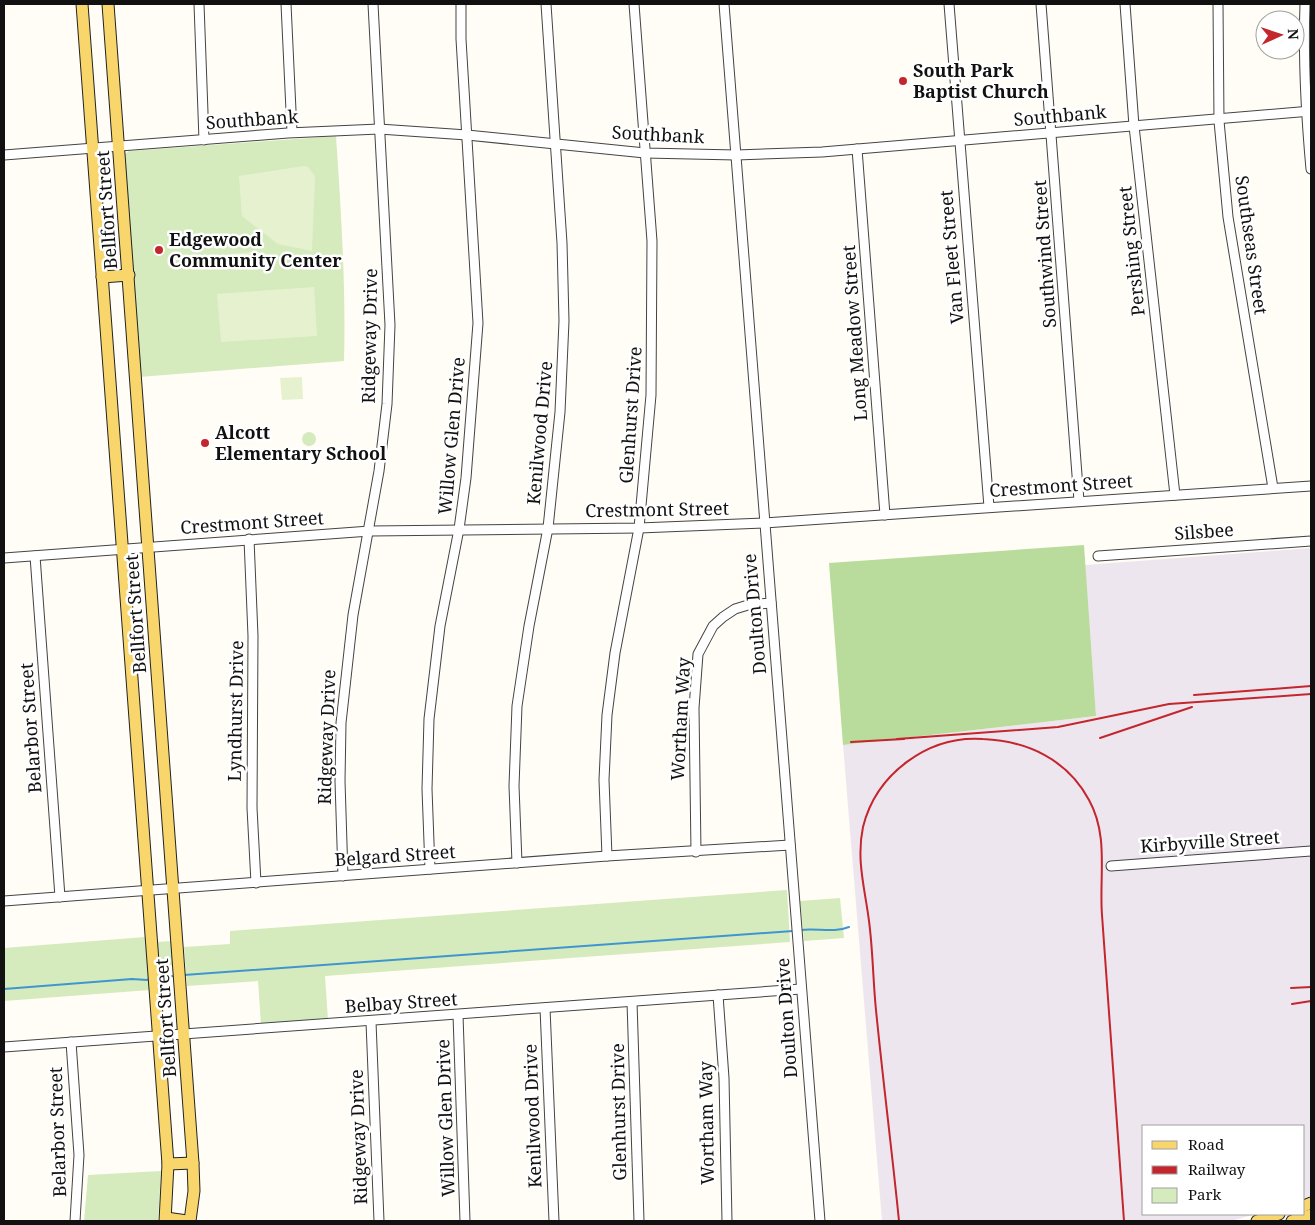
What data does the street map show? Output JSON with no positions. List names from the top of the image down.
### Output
{
  "streets": {
    "main road": ["Bellfort Street"],
    "street": [
      "Southbank",
      "Southseas Street",
      "Pershing Street",
      "Southwind Street",
      "Van Fleet Street",
      "Long Meadow Street",
      "Ridgeway Drive",
      "Glenhurst Drive",
      "Kenilwood Drive",
      "Willow Glen Drive",
      "Crestmont Street",
      "Silsbee",
      "Doulton Drive",
      "Lyndhurst Drive",
      "Wortham Way",
      "Belarbor Street",
      "Kirbyville Street",
      "Belgard Street",
      "Belbay Street"
    ]
  },
  "crossings": [
    ["Southbank", "Bellfort Street"],
    ["Southbank", "Southseas Street"],
    ["Southbank", "Pershing Street"],
    ["Southbank", "Southwind Street"],
    ["Southbank", "Van Fleet Street"],
    ["Southbank", "Long Meadow Street"],
    ["Southbank", "Ridgeway Drive"],
    ["Southbank", "Glenhurst Drive"],
    ["Southbank", "Kenilwood Drive"],
    ["Southbank", "Willow Glen Drive"],
    ["Southbank", "Doulton Drive"],
    ["Bellfort Street", "Crestmont Street"],
    ["Bellfort Street", "Belgard Street"],
    ["Bellfort Street", "Belbay Street"],
    ["Southseas Street", "Crestmont Street"],
    ["Pershing Street", "Crestmont Street"],
    ["Southwind Street", "Crestmont Street"],
    ["Van Fleet Street", "Crestmont Street"],
    ["Long Meadow Street", "Crestmont Street"],
    ["Ridgeway Drive", "Crestmont Street"],
    ["Ridgeway Drive", "Belgard Street"],
    ["Ridgeway Drive", "Belbay Street"],
    ["Glenhurst Drive", "Crestmont Street"],
    ["Glenhurst Drive", "Belgard Street"],
    ["Glenhurst Drive", "Belbay Street"],
    ["Kenilwood Drive", "Crestmont Street"],
    ["Kenilwood Drive", "Belgard Street"],
    ["Kenilwood Drive", "Belbay Street"],
    ["Willow Glen Drive", "Crestmont Street"],
    ["Willow Glen Drive", "Belgard Street"],
    ["Willow Glen Drive", "Belbay Street"],
    ["Crestmont Street", "Doulton Drive"],
    ["Crestmont Street", "Lyndhurst Drive"],
    ["Crestmont Street", "Belarbor Street"],
    ["Doulton Drive", "Wortham Way"],
    ["Doulton Drive", "Belgard Street"],
    ["Doulton Drive", "Belbay Street"],
    ["Lyndhurst Drive", "Belgard Street"],
    ["Wortham Way", "Belgard Street"],
    ["Wortham Way", "Belbay Street"],
    ["Belarbor Street", "Belgard Street"],
    ["Belarbor Street", "Belbay Street"]
  ],
  "places": ["South Park Baptist Church", "Edgewood Community Center", "Alcott Elementary School"],
  "legend": ["Road", "Railway", "Park"],
  "north": "right"
}
